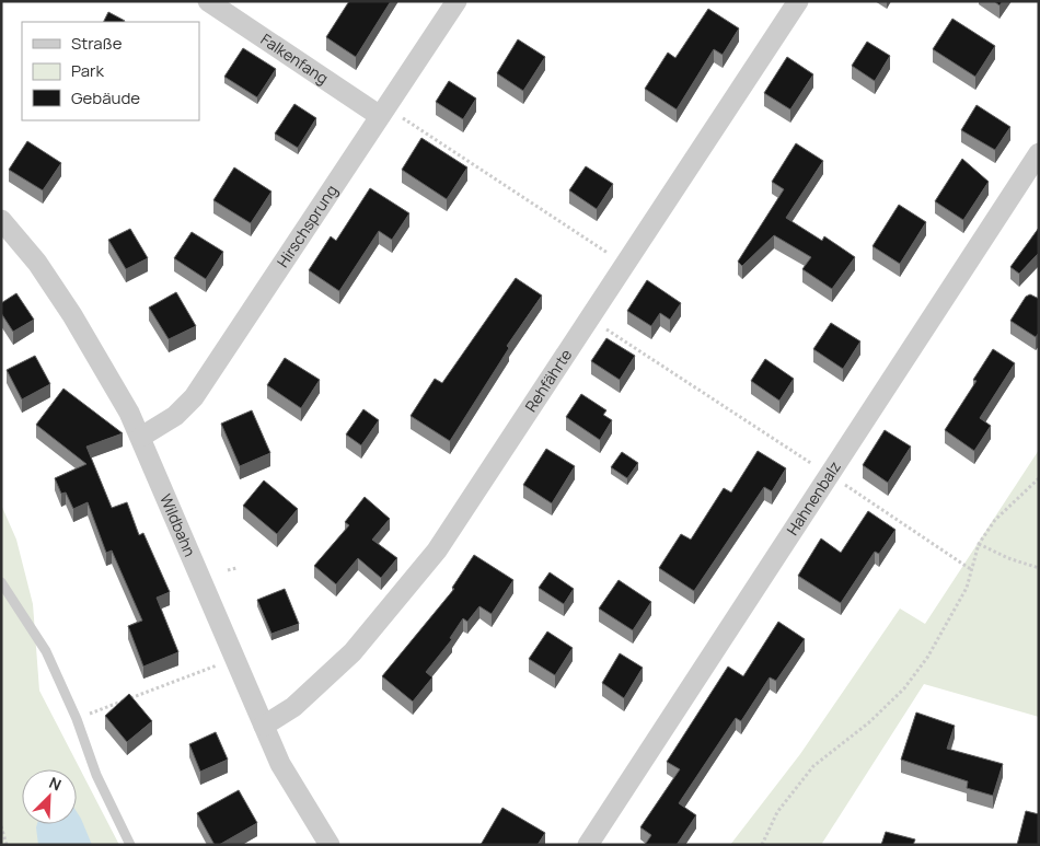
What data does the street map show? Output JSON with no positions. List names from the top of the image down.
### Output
{
  "streets": {
    "street": [
      "Falkenfang",
      "Hirschsprung",
      "Rehfährte",
      "Hahnenbalz",
      "Wildbahn"
    ]
  },
  "crossings": [
    ["Falkenfang", "Hirschsprung"],
    ["Hirschsprung", "Wildbahn"],
    ["Rehfährte", "Wildbahn"]
  ],
  "legend": ["Straße", "Park", "Gebäude"],
  "north": "top right"
}
